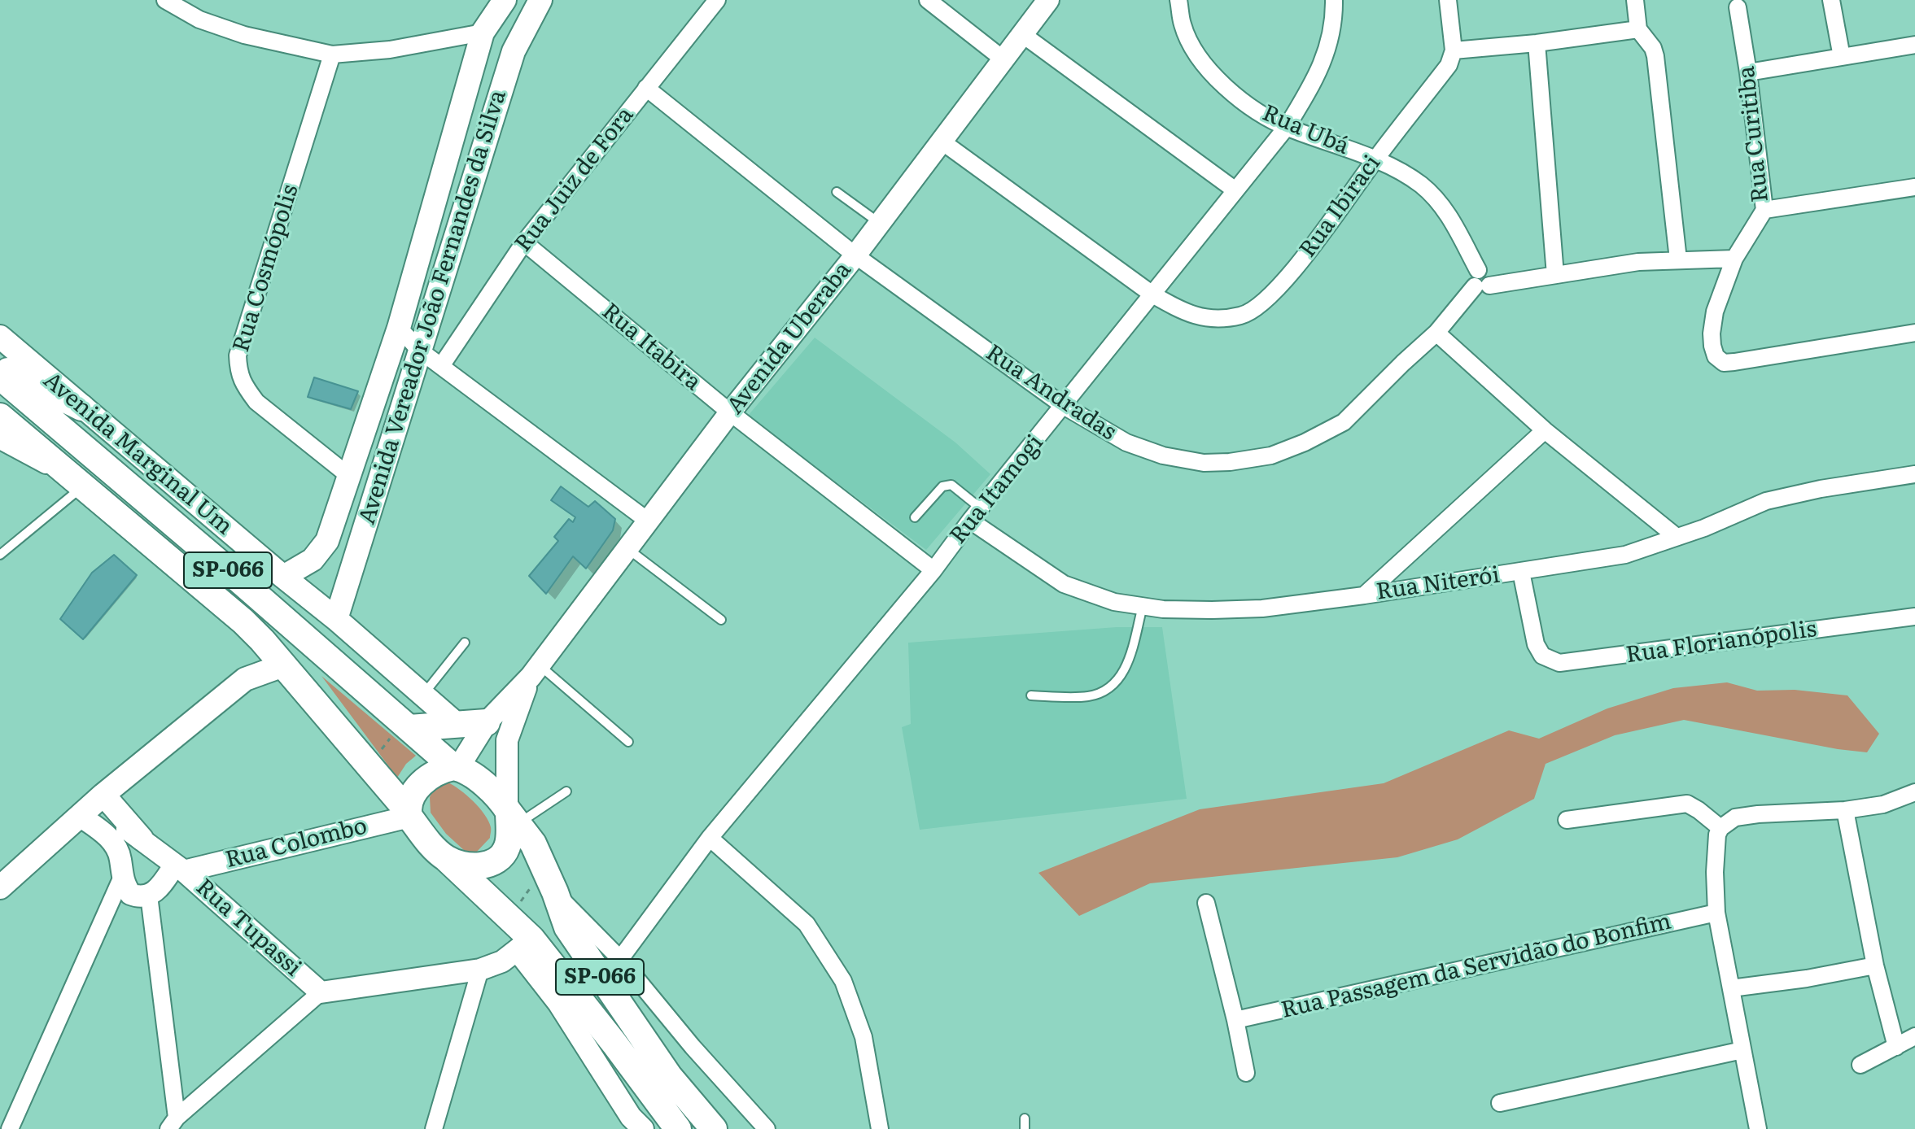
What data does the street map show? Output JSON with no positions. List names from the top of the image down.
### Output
{
  "streets": {
    "main road": ["Avenida Vereador João Fernandes da Silva", "Avenida Marginal Um", "SP-066"],
    "street": [
      "Rua Ubá",
      "Rua Curitiba",
      "Rua Juiz de Fora",
      "Rua Ibiraci",
      "Rua Cosmópolis",
      "Avenida Uberaba",
      "Rua Itabira",
      "Rua Andradas",
      "Rua Itamogi",
      "Rua Niterói",
      "Rua Florianópolis",
      "Rua Colombo",
      "Rua Tupassi",
      "Rua Passagem da Servidão do Bonfim"
    ]
  },
  "crossings": [
    ["Rua Ubá", "Rua Ibiraci"],
    ["Rua Ubá", "Rua Andradas"],
    ["Rua Ubá", "Rua Itamogi"],
    ["Rua Juiz de Fora", "Rua Itabira"],
    ["Rua Juiz de Fora", "Rua Andradas"],
    ["Rua Ibiraci", "Avenida Uberaba"],
    ["Rua Ibiraci", "Rua Itamogi"],
    ["Rua Cosmópolis", "Avenida Vereador João Fernandes da Silva"],
    ["Avenida Vereador João Fernandes da Silva", "Avenida Marginal Um"],
    ["Avenida Uberaba", "Rua Itabira"],
    ["Avenida Uberaba", "Rua Andradas"],
    ["Avenida Uberaba", "SP-066"],
    ["Avenida Uberaba", "Rua Colombo"],
    ["Rua Itabira", "Rua Itamogi"],
    ["Rua Andradas", "Rua Itamogi"],
    ["Rua Itamogi", "Rua Niterói"],
    ["SP-066", "Rua Colombo"],
    ["Rua Niterói", "Rua Florianópolis"],
    ["Rua Colombo", "Rua Tupassi"]
  ]
}
